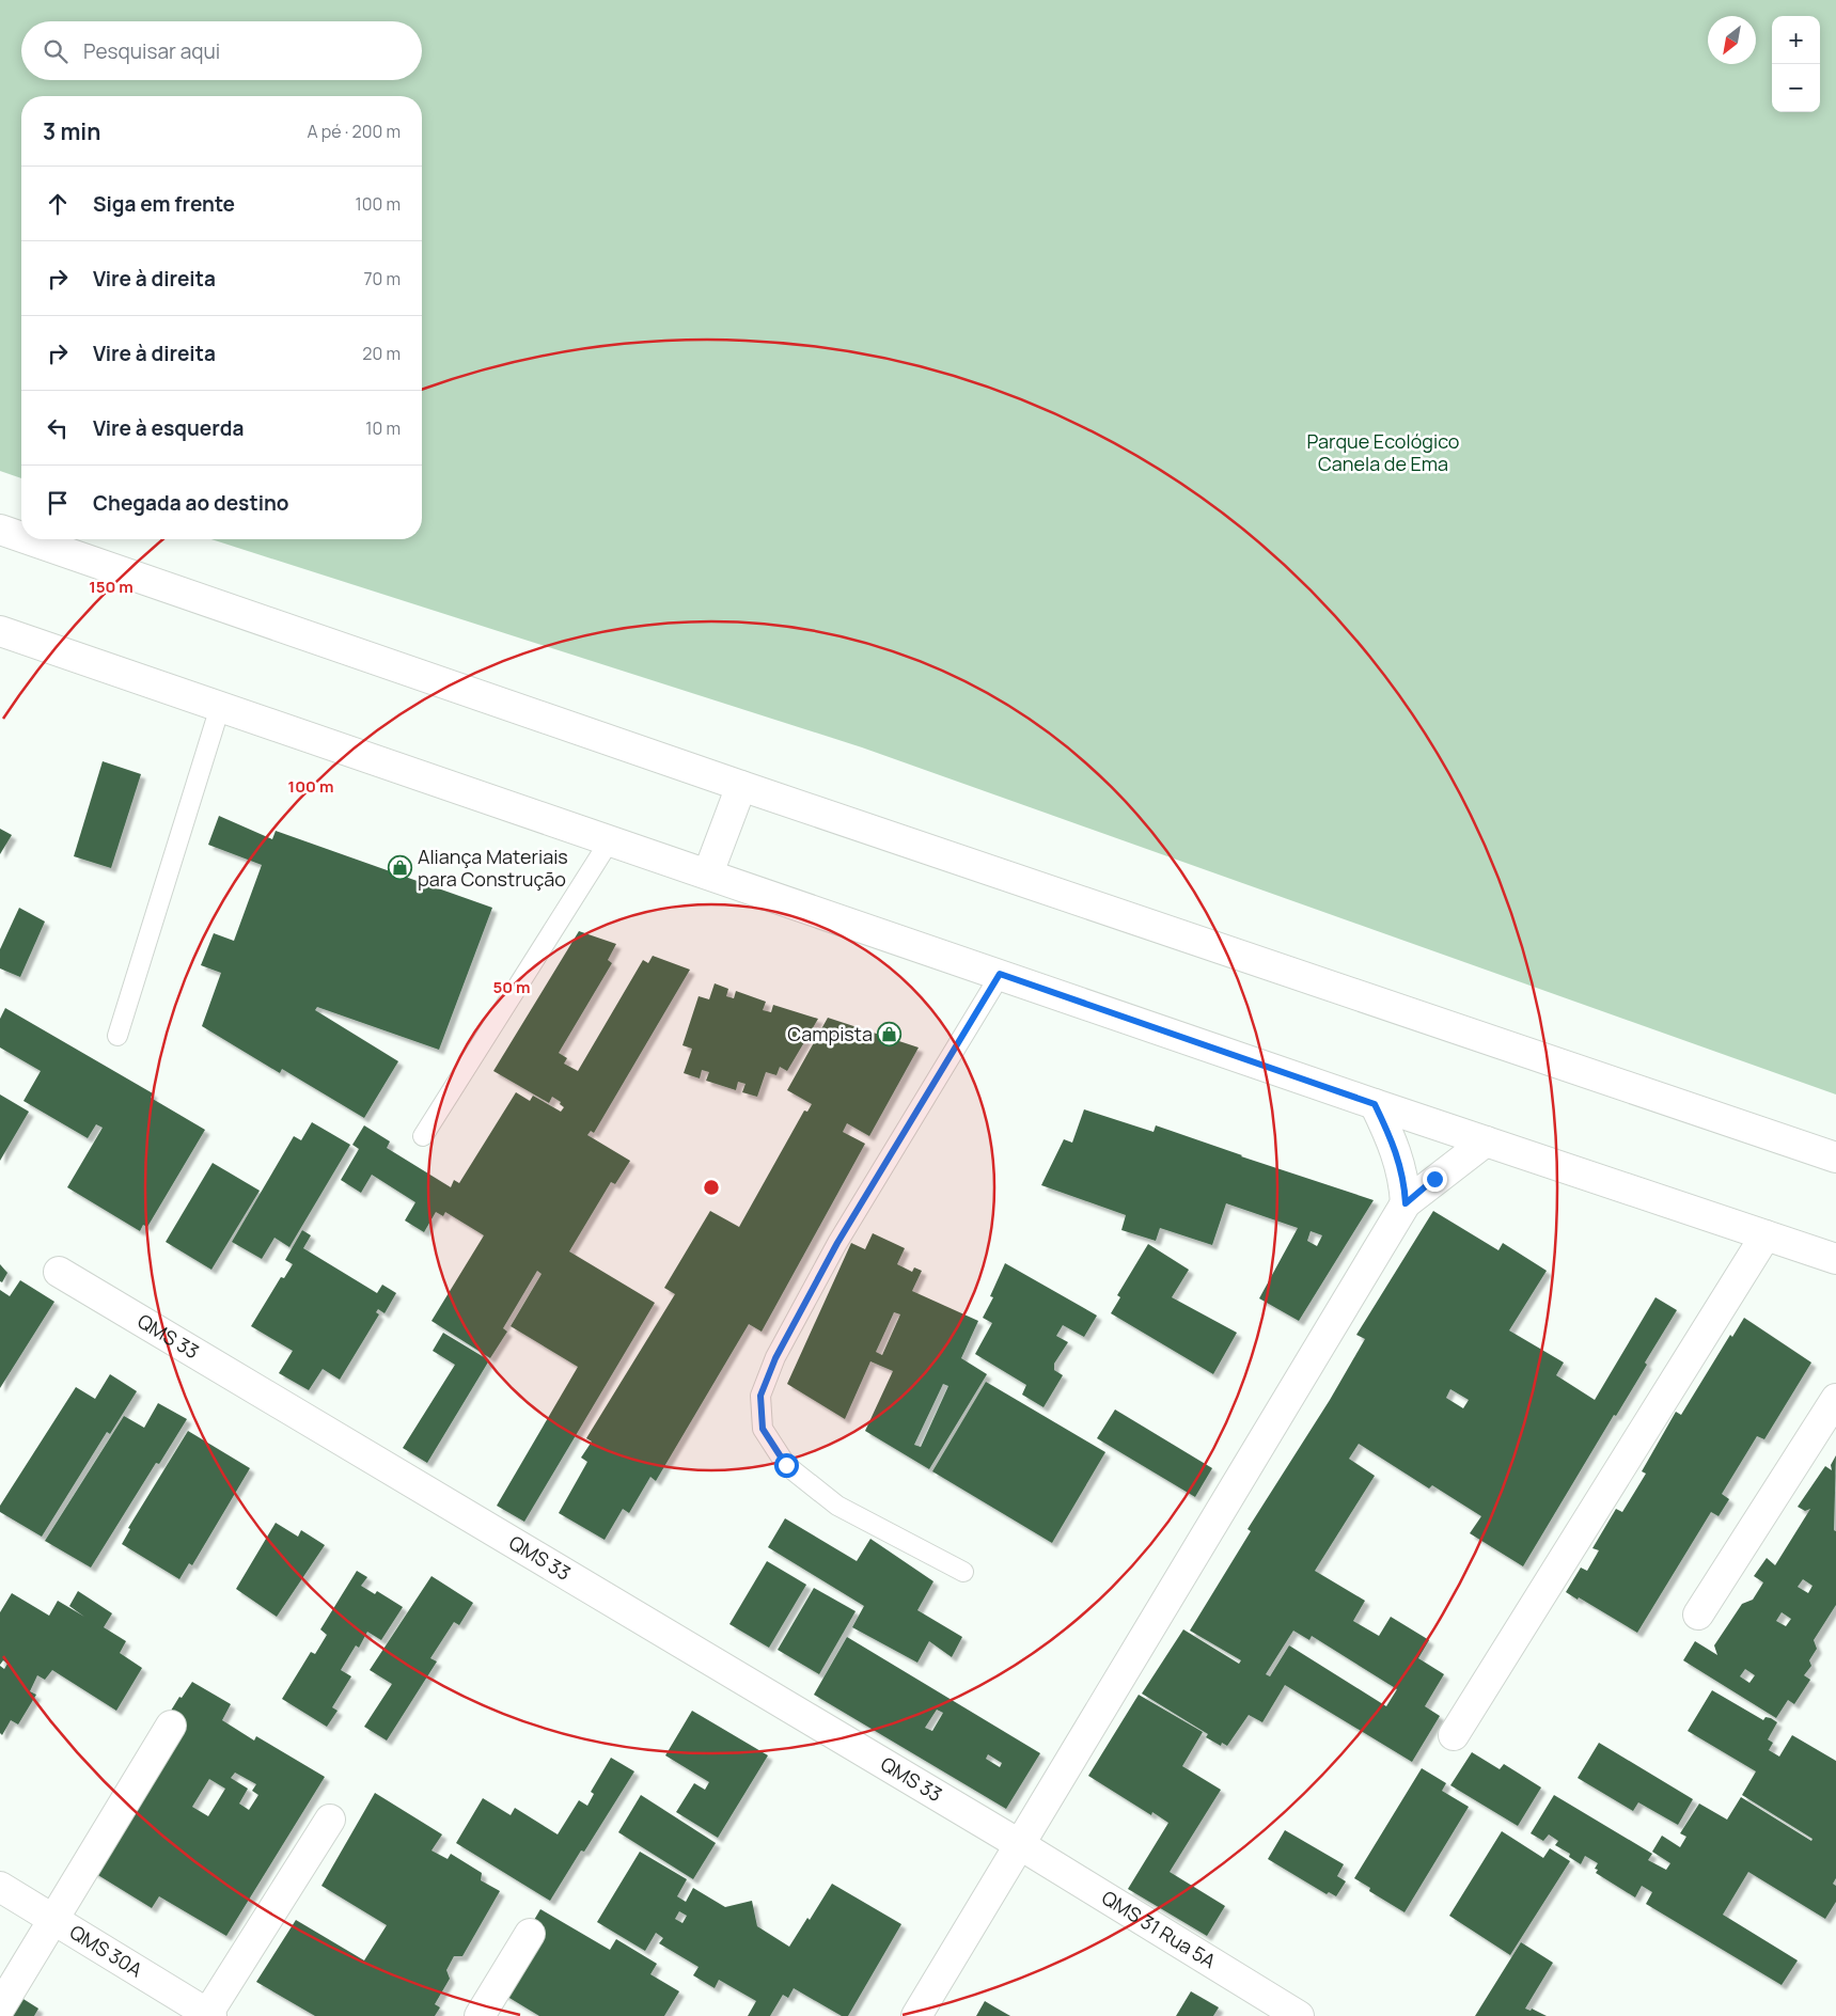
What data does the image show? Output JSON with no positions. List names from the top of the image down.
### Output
{
  "streets": {
    "street": ["QMS 33", "QMS 31 Rua 5A", "QMS 30A"]
  },
  "crossings": [
    ["QMS 33", "QMS 31 Rua 5A"]
  ],
  "parks": ["Parque Ecológico Canela de Ema"],
  "places": {
    "shop": ["Aliança Materiais para Construção", "Campista"]
  },
  "north": "bottom left",
  "page": {
    "map_buttons": ["+", "−"],
    "search": "Pesquisar aqui",
    "heading": ["3 min", "A pé · 200 m"],
    "list": [
      ["Siga em frente", "100 m"],
      ["Vire à direita", "70 m"],
      ["Vire à direita", "20 m"],
      ["Vire à esquerda", "10 m"],
      "Chegada ao destino"
    ]
  },
  "rings": ["150 m", "100 m", "50 m"]
}
